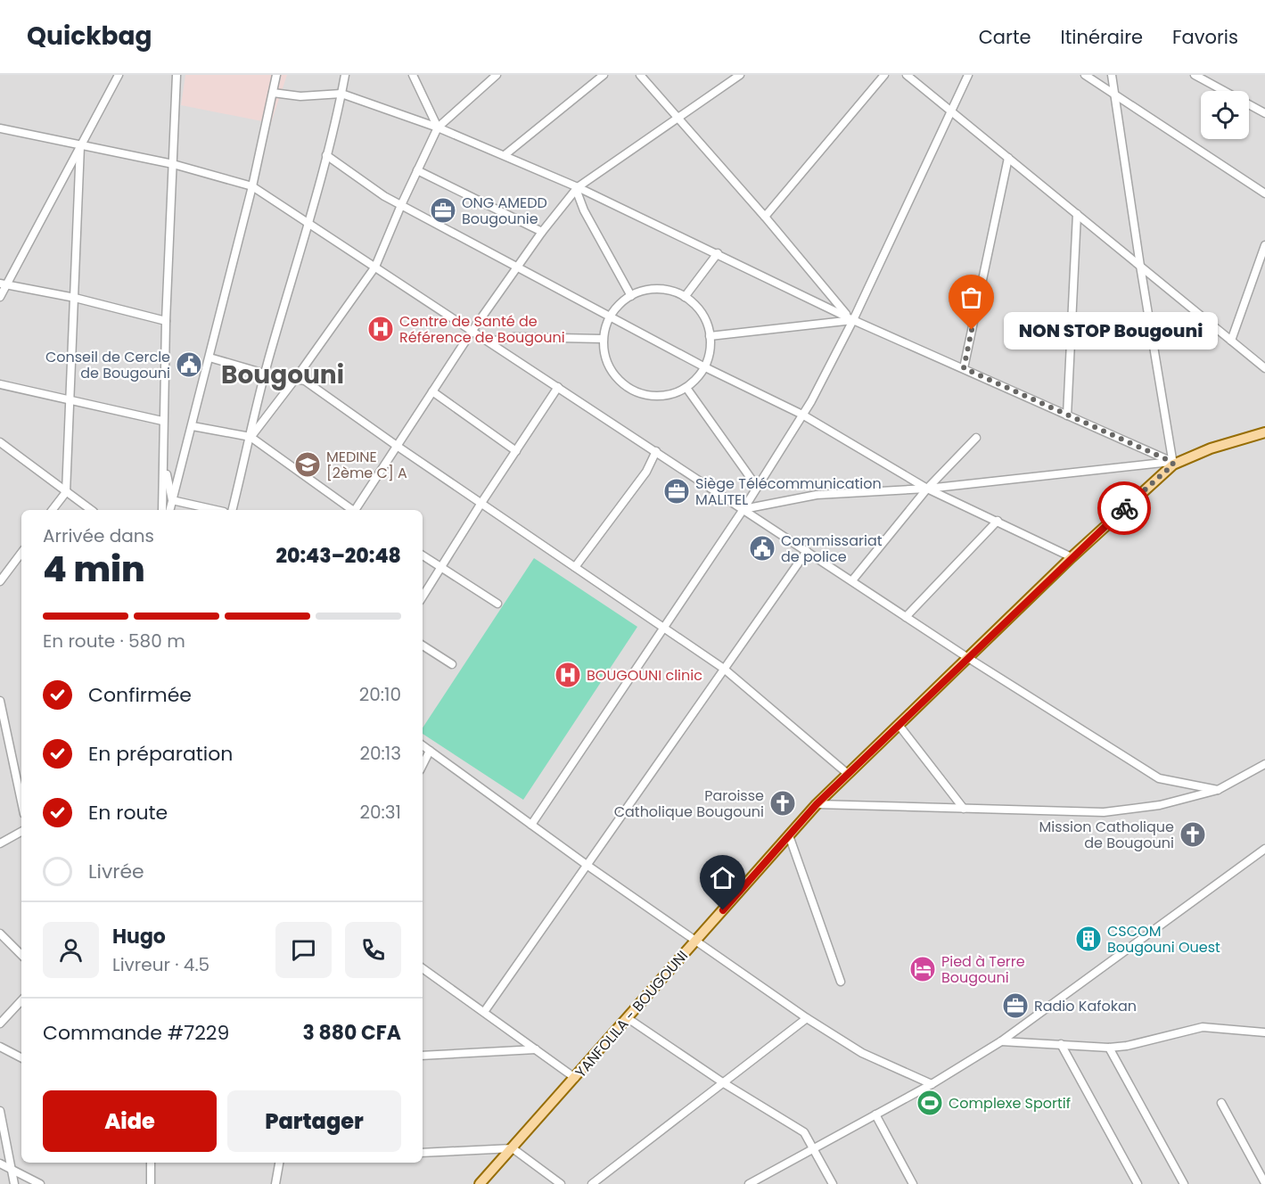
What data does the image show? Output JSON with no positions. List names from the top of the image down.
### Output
{
  "streets": {
    "main road": ["YANFOLILA - BOUGOUNI"]
  },
  "districts": ["Bougouni"],
  "places": {
    "office": ["ONG AMEDD Bougounie", "Siège Télécommunication MALITEL", "Radio Kafokan"],
    "hospital": ["Centre de Santé de Référence de Bougouni", "BOUGOUNI clinic"],
    "other": ["NON STOP Bougouni"],
    "public building": ["Conseil de Cercle de Bougouni", "Commissariat de police"],
    "school or university": ["MEDINE [2ème C] A"],
    "church": ["Paroisse Catholique Bougouni", "Mission Catholique de Bougouni"],
    "building": ["CSCOM Bougouni Ouest"],
    "hotel": ["Pied à Terre Bougouni"],
    "sports": ["Complexe Sportif"]
  },
  "page": {
    "header": "Quickbag",
    "nav": ["Carte", "Itinéraire", "Favoris"],
    "bubble": "NON STOP Bougouni",
    "heading": ["4 min", "Arrivée dans", "20:43–20:48"],
    "panel": [
      "Hugo",
      "Livreur · 4.5",
      "Commande #7229",
      "3 880 CFA"
    ],
    "bar": "En route · 580 m",
    "list": [
      ["Confirmée", "20:10"],
      ["En préparation", "20:13"],
      ["En route", "20:31"],
      "Livrée"
    ],
    "buttons": ["Aide", "Partager"]
  }
}
